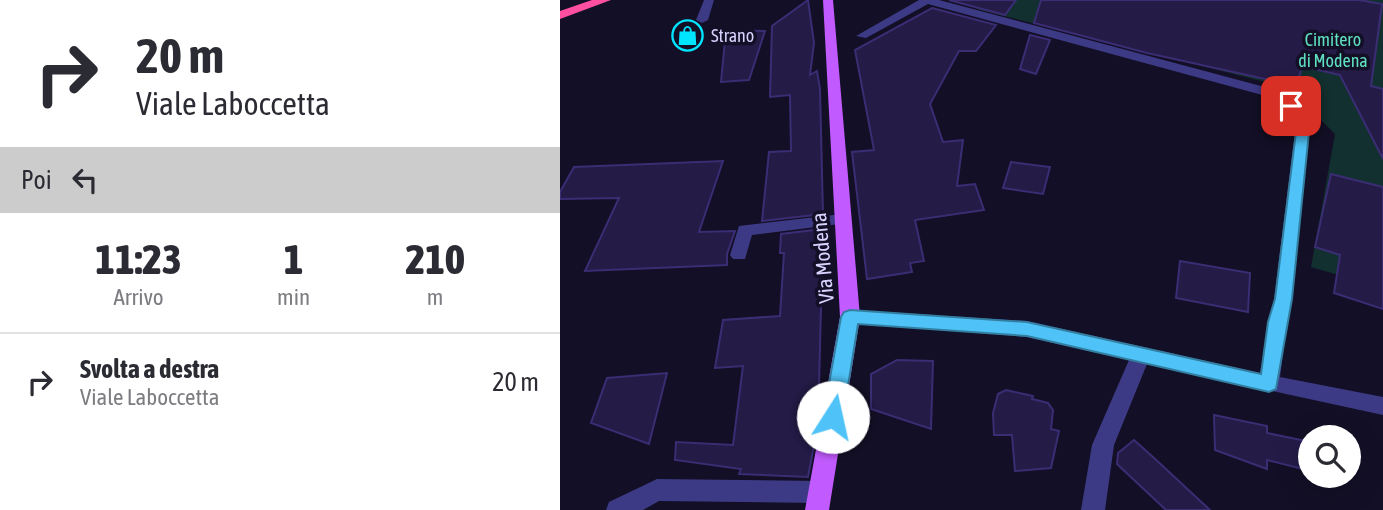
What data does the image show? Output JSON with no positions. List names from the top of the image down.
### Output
{
  "streets": {
    "main road": ["Via Modena"]
  },
  "parks": ["Cimitero di Modena"],
  "places": {
    "shop": ["Strano"]
  },
  "page": {
    "turn": ["20 m", "Viale Laboccetta"],
    "then": "Poi",
    "eta": [
      "11:23",
      "Arrivo",
      "1",
      "min",
      "210",
      "m"
    ],
    "list": [
      {
        "name": "Svolta a destra",
        "note": "Viale Laboccetta",
        "value": "20 m"
      }
    ]
  }
}
